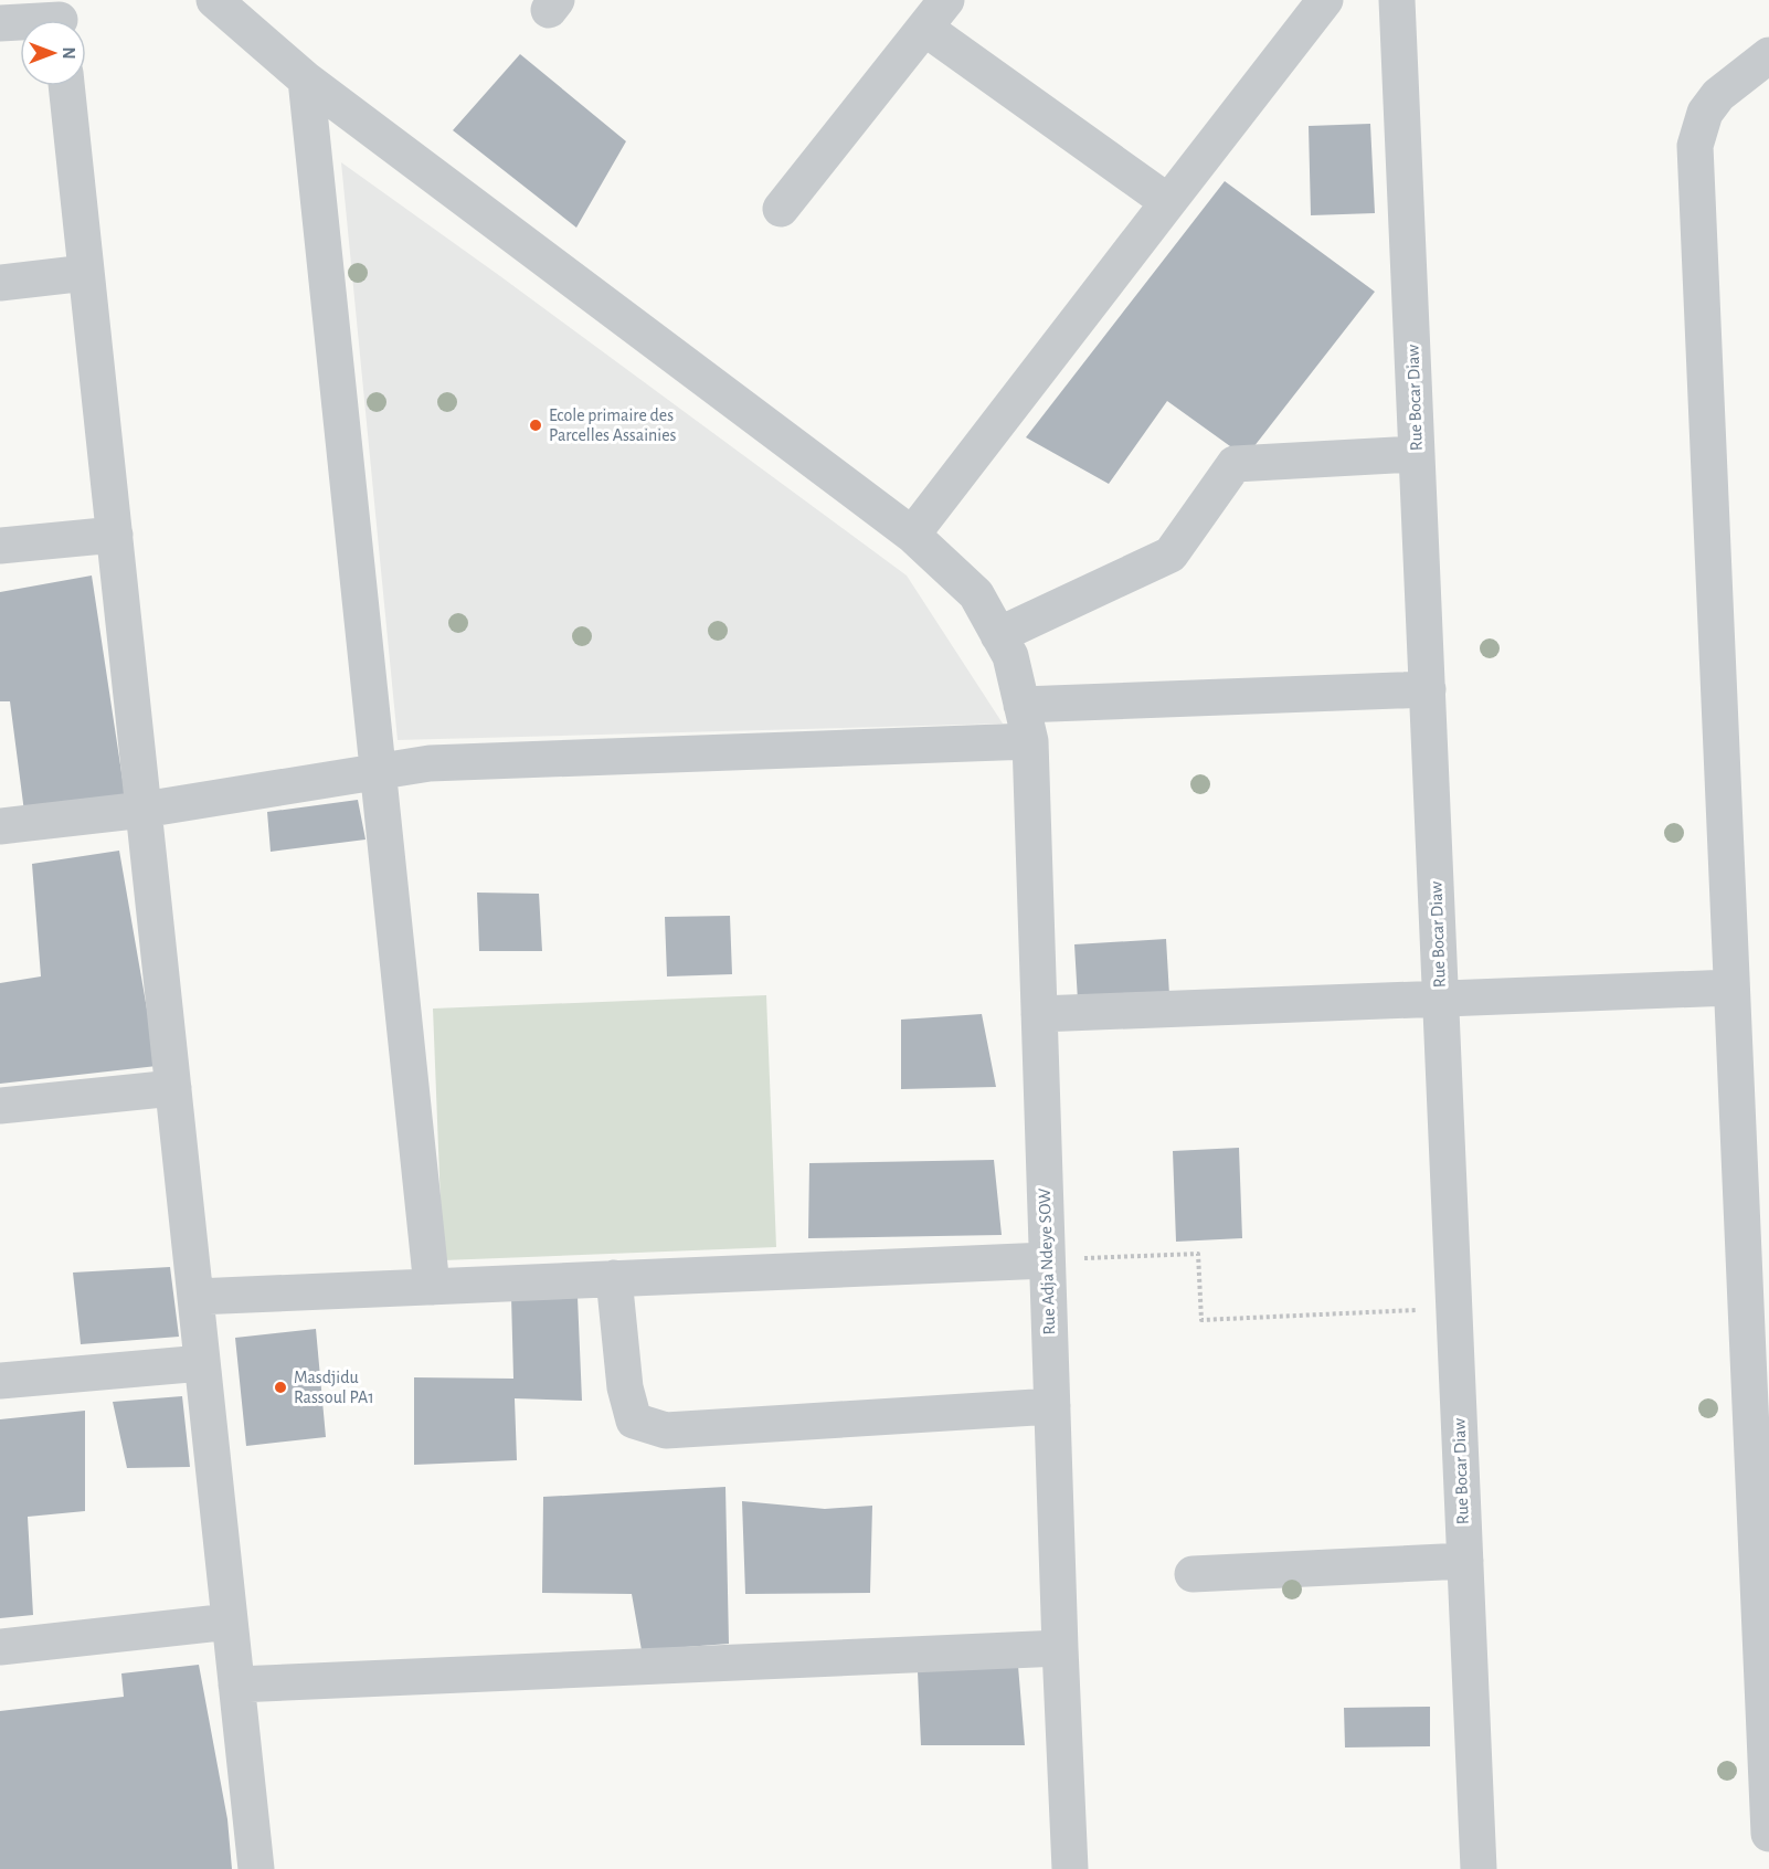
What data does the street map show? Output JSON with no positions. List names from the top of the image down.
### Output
{
  "streets": {
    "street": ["Rue Bocar Diaw", "Rue Adja Ndeye SOW"]
  },
  "places": ["Ecole primaire des Parcelles Assainies", "Masdjidu Rassoul PA1"],
  "north": "right"
}
